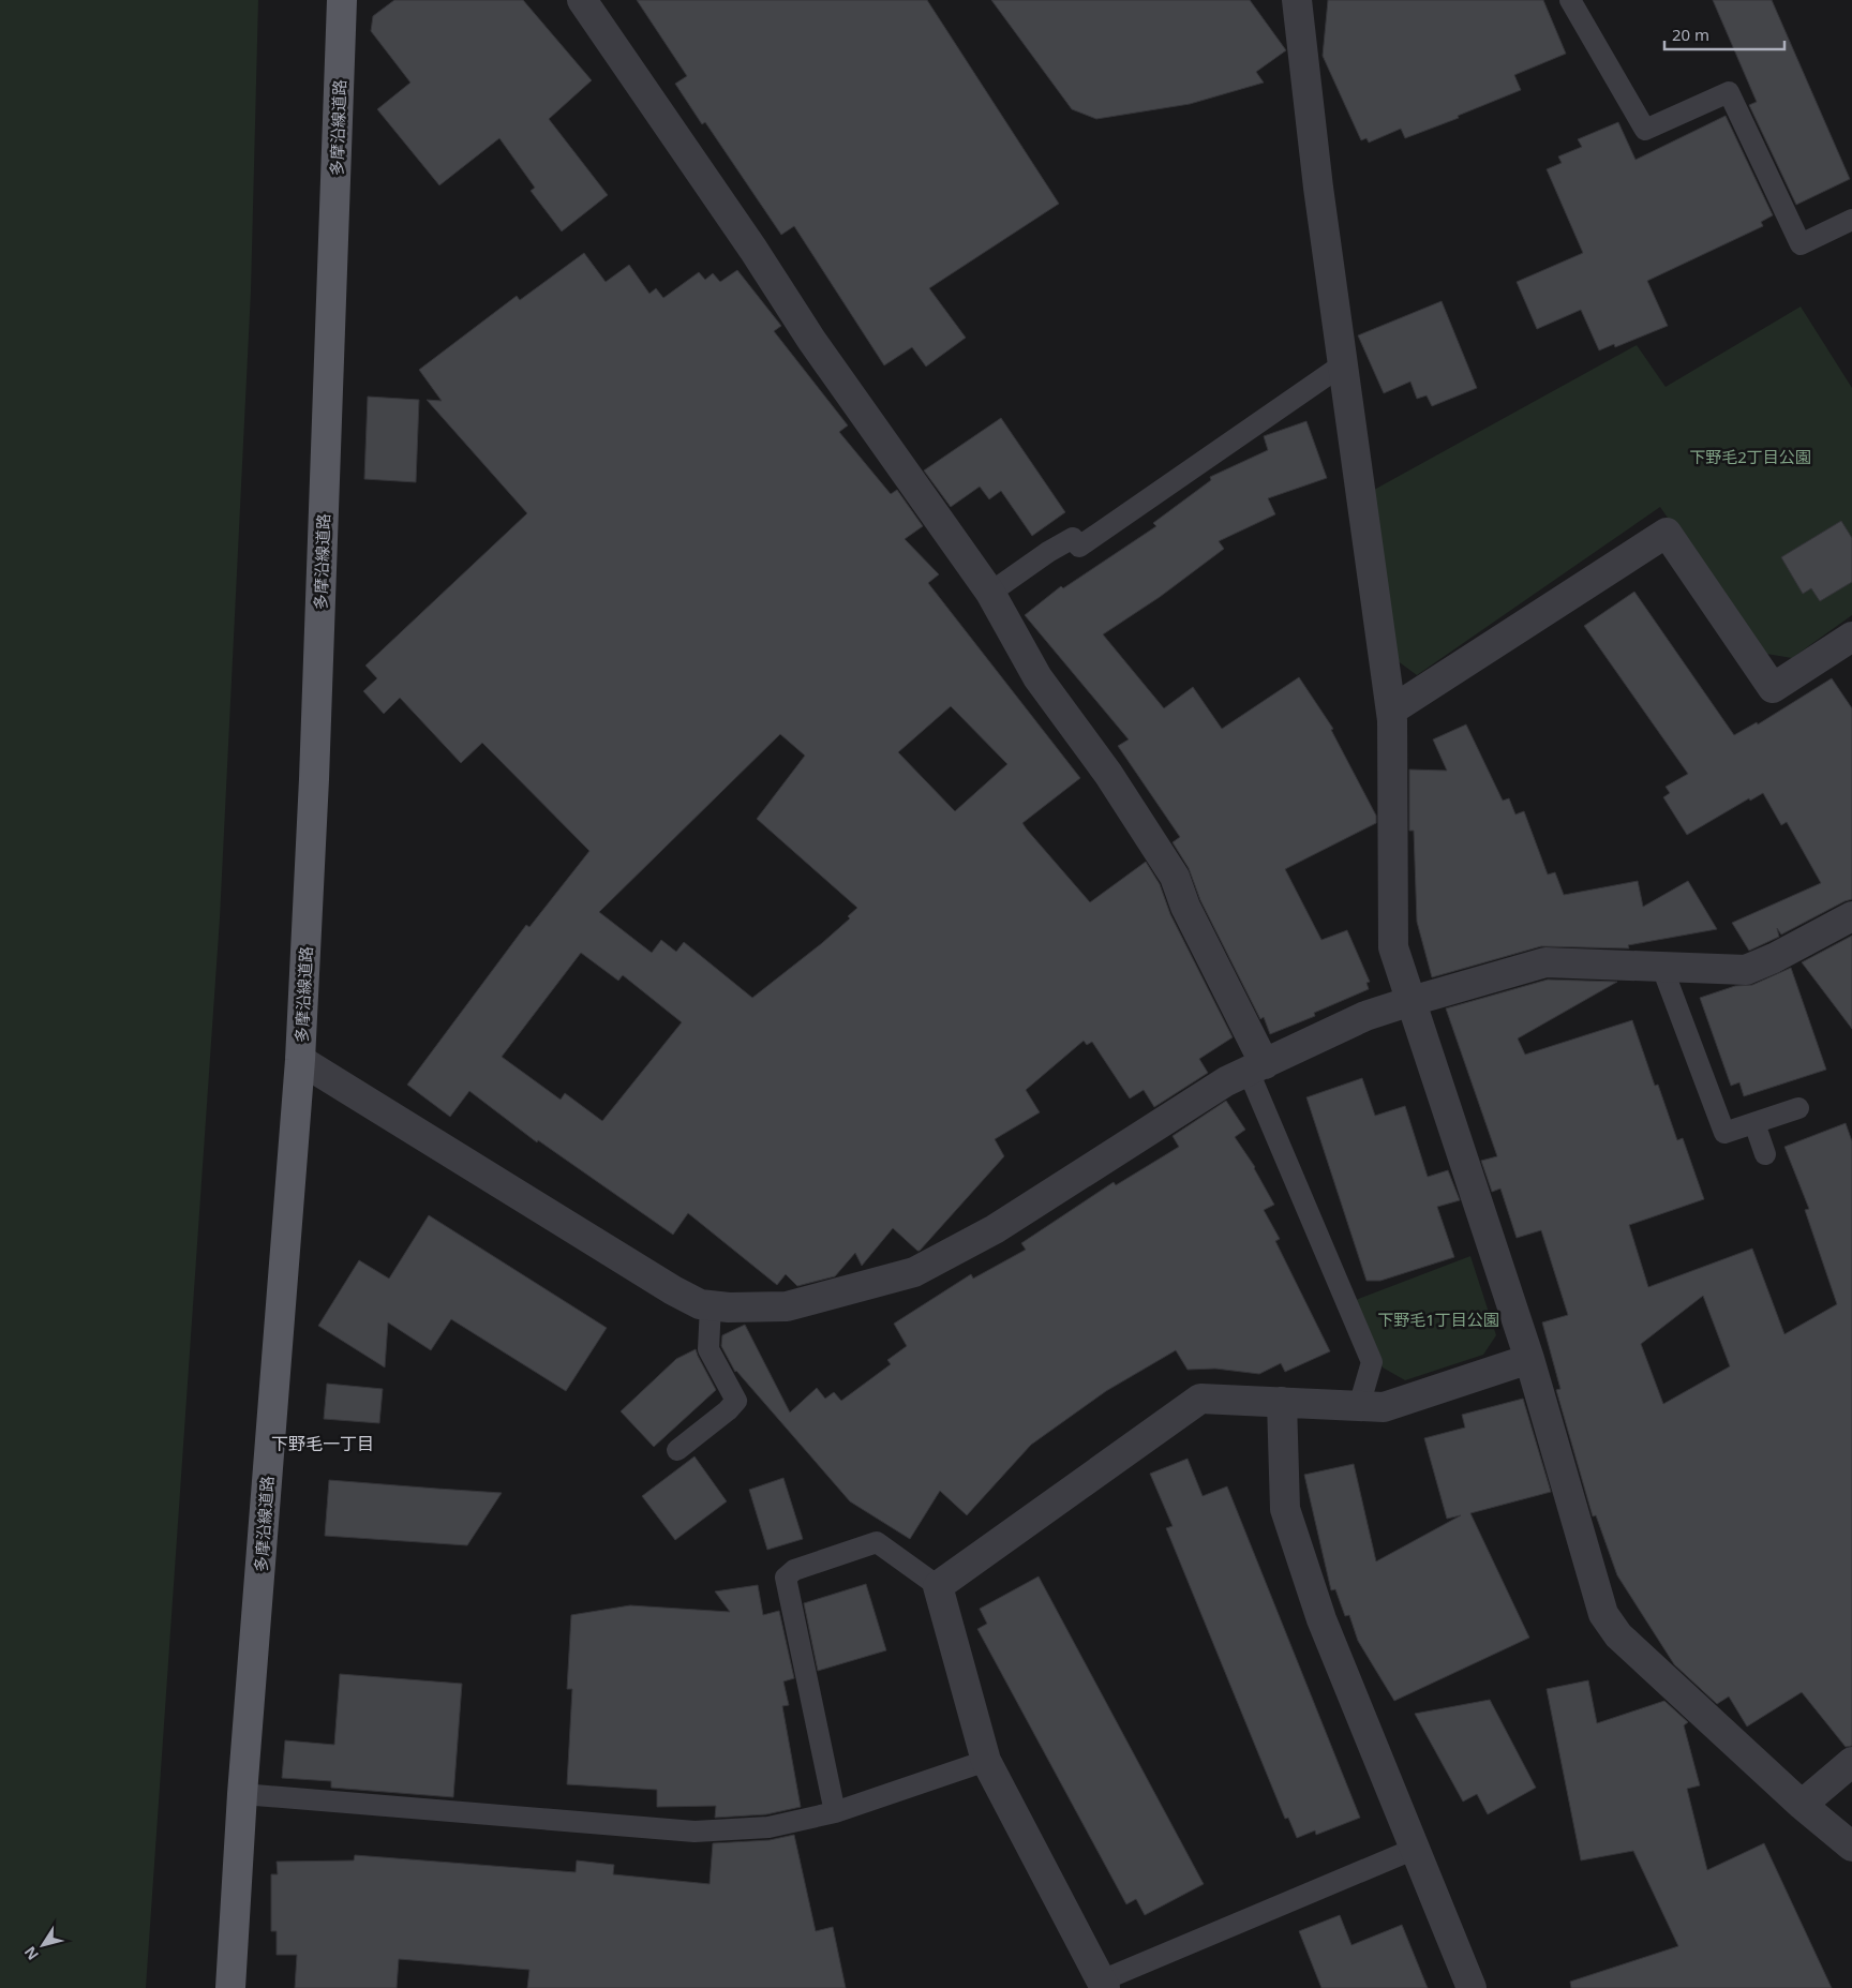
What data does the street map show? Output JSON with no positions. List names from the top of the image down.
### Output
{
  "streets": {
    "main road": ["多摩沿線道路"]
  },
  "districts": ["下野毛一丁目"],
  "parks": ["下野毛2丁目公園", "下野毛1丁目公園"],
  "scale_bar": "20 m",
  "north": "bottom left"
}
